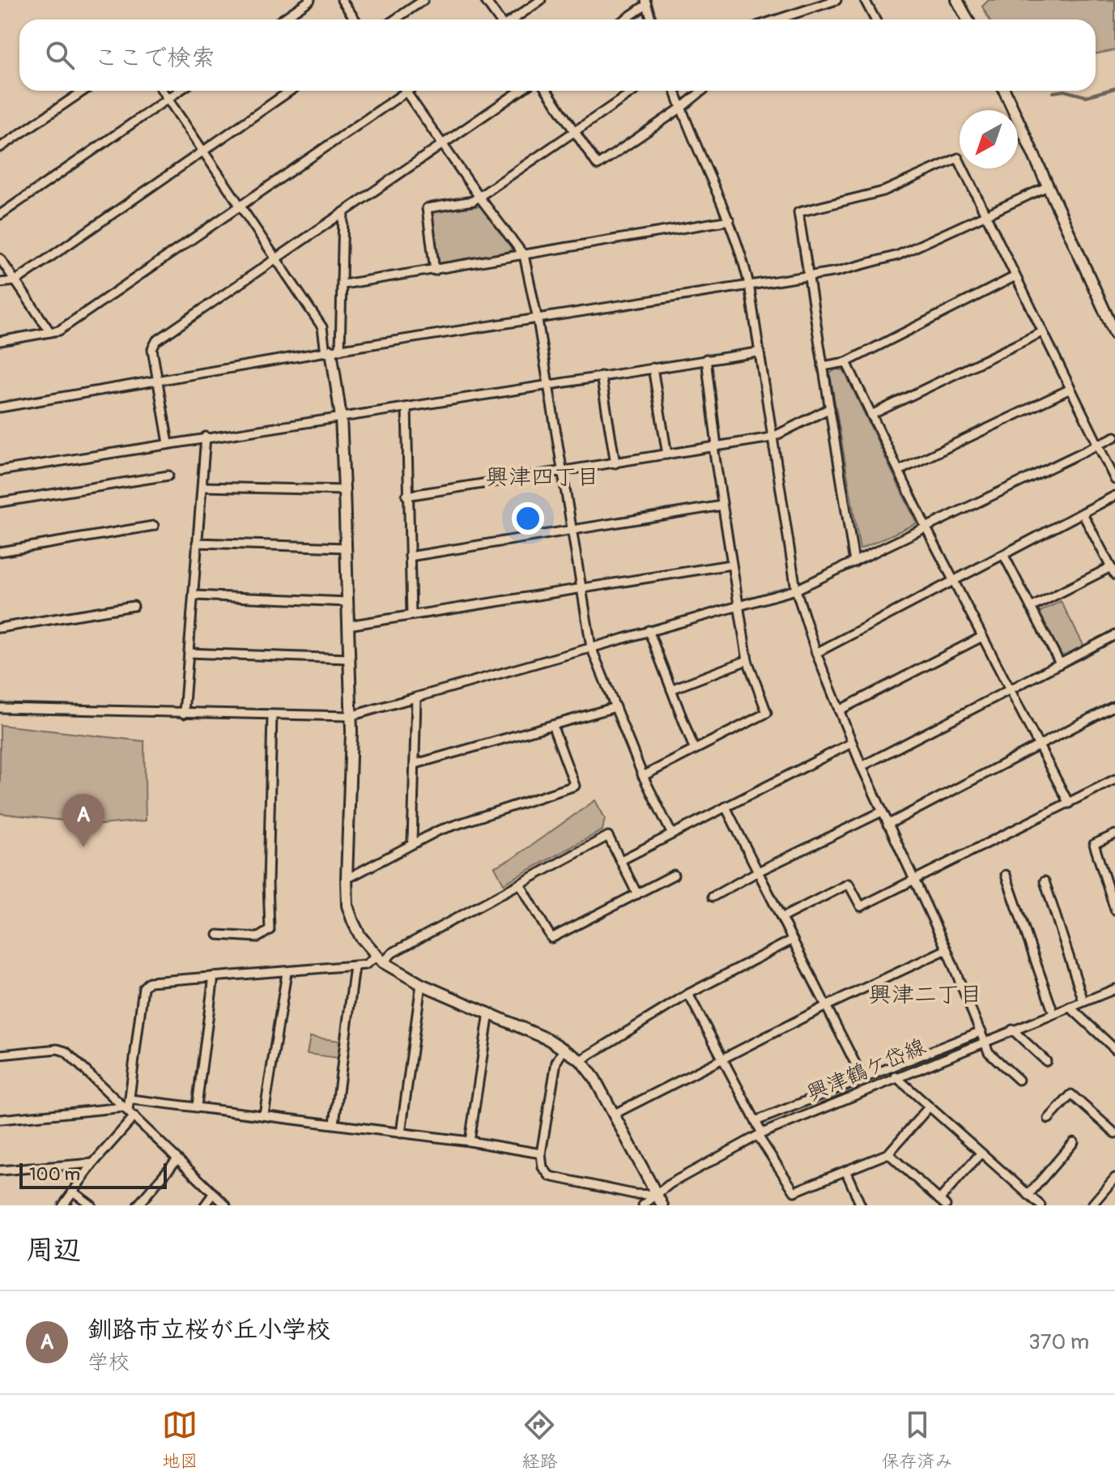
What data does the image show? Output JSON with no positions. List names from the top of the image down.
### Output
{
  "streets": {
    "street": ["興津鶴ケ岱線"]
  },
  "districts": ["興津四丁目", "興津二丁目"],
  "scale_bar": "100 m",
  "north": "bottom left",
  "page": {
    "search": "ここで検索",
    "pins": "A",
    "scale": "100 m",
    "heading": "周辺",
    "list": [
      {
        "mark": "A",
        "name": "釧路市立桜が丘小学校",
        "note": "学校",
        "value": "370 m"
      }
    ],
    "nav": ["地図", "経路", "保存済み"]
  }
}
